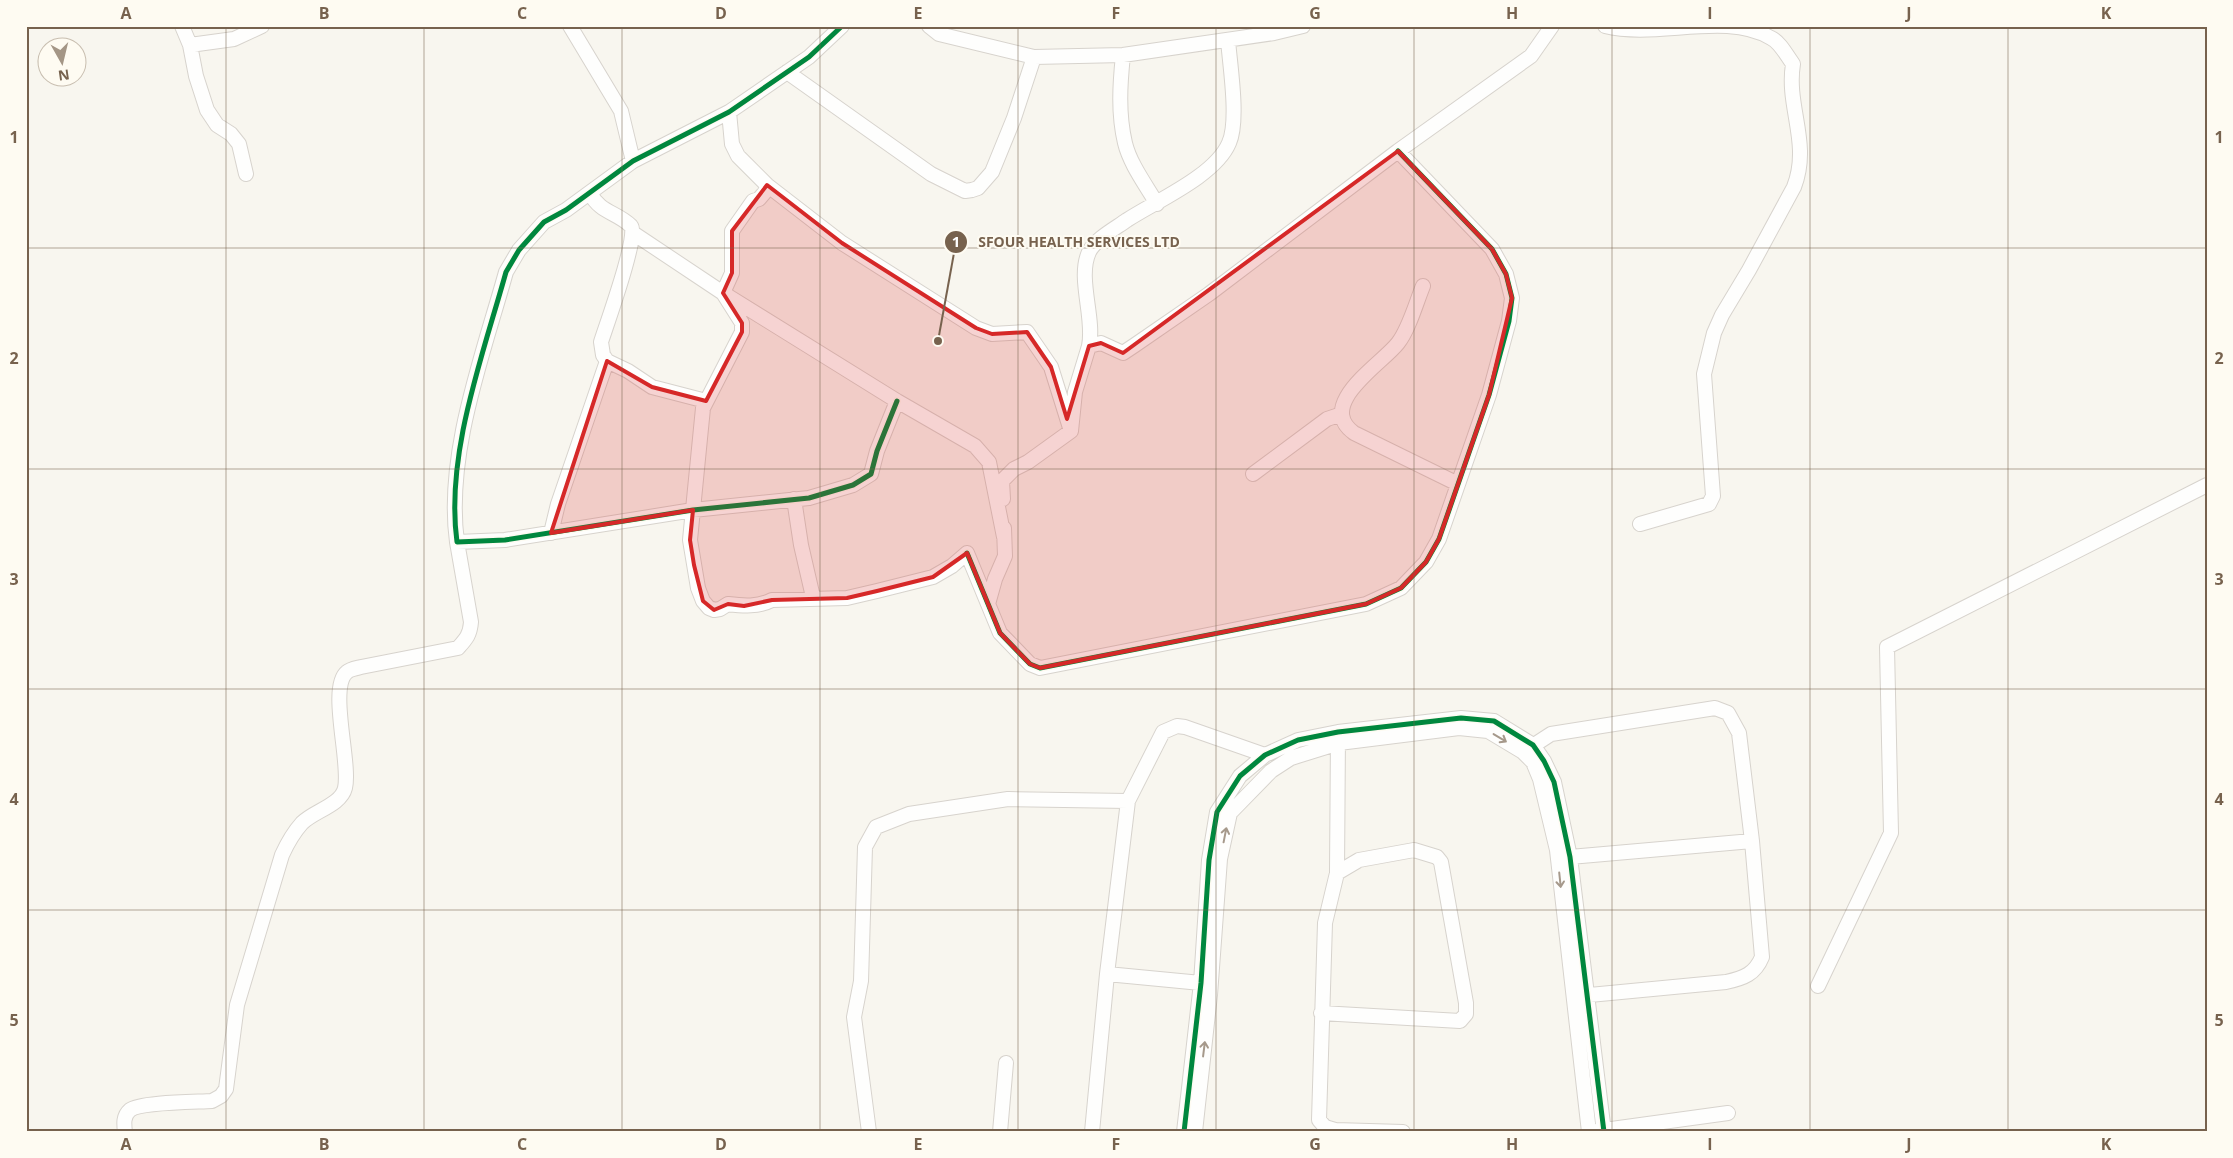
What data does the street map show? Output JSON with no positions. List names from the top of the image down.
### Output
{
  "places": ["SFOUR HEALTH SERVICES LTD"],
  "north": "bottom",
  "grid": {
    "columns": [
      "A",
      "B",
      "C",
      "D",
      "E",
      "F",
      "G",
      "H",
      "I",
      "J",
      "K"
    ],
    "rows": [
      "1",
      "2",
      "3",
      "4",
      "5"
    ]
  }
}
